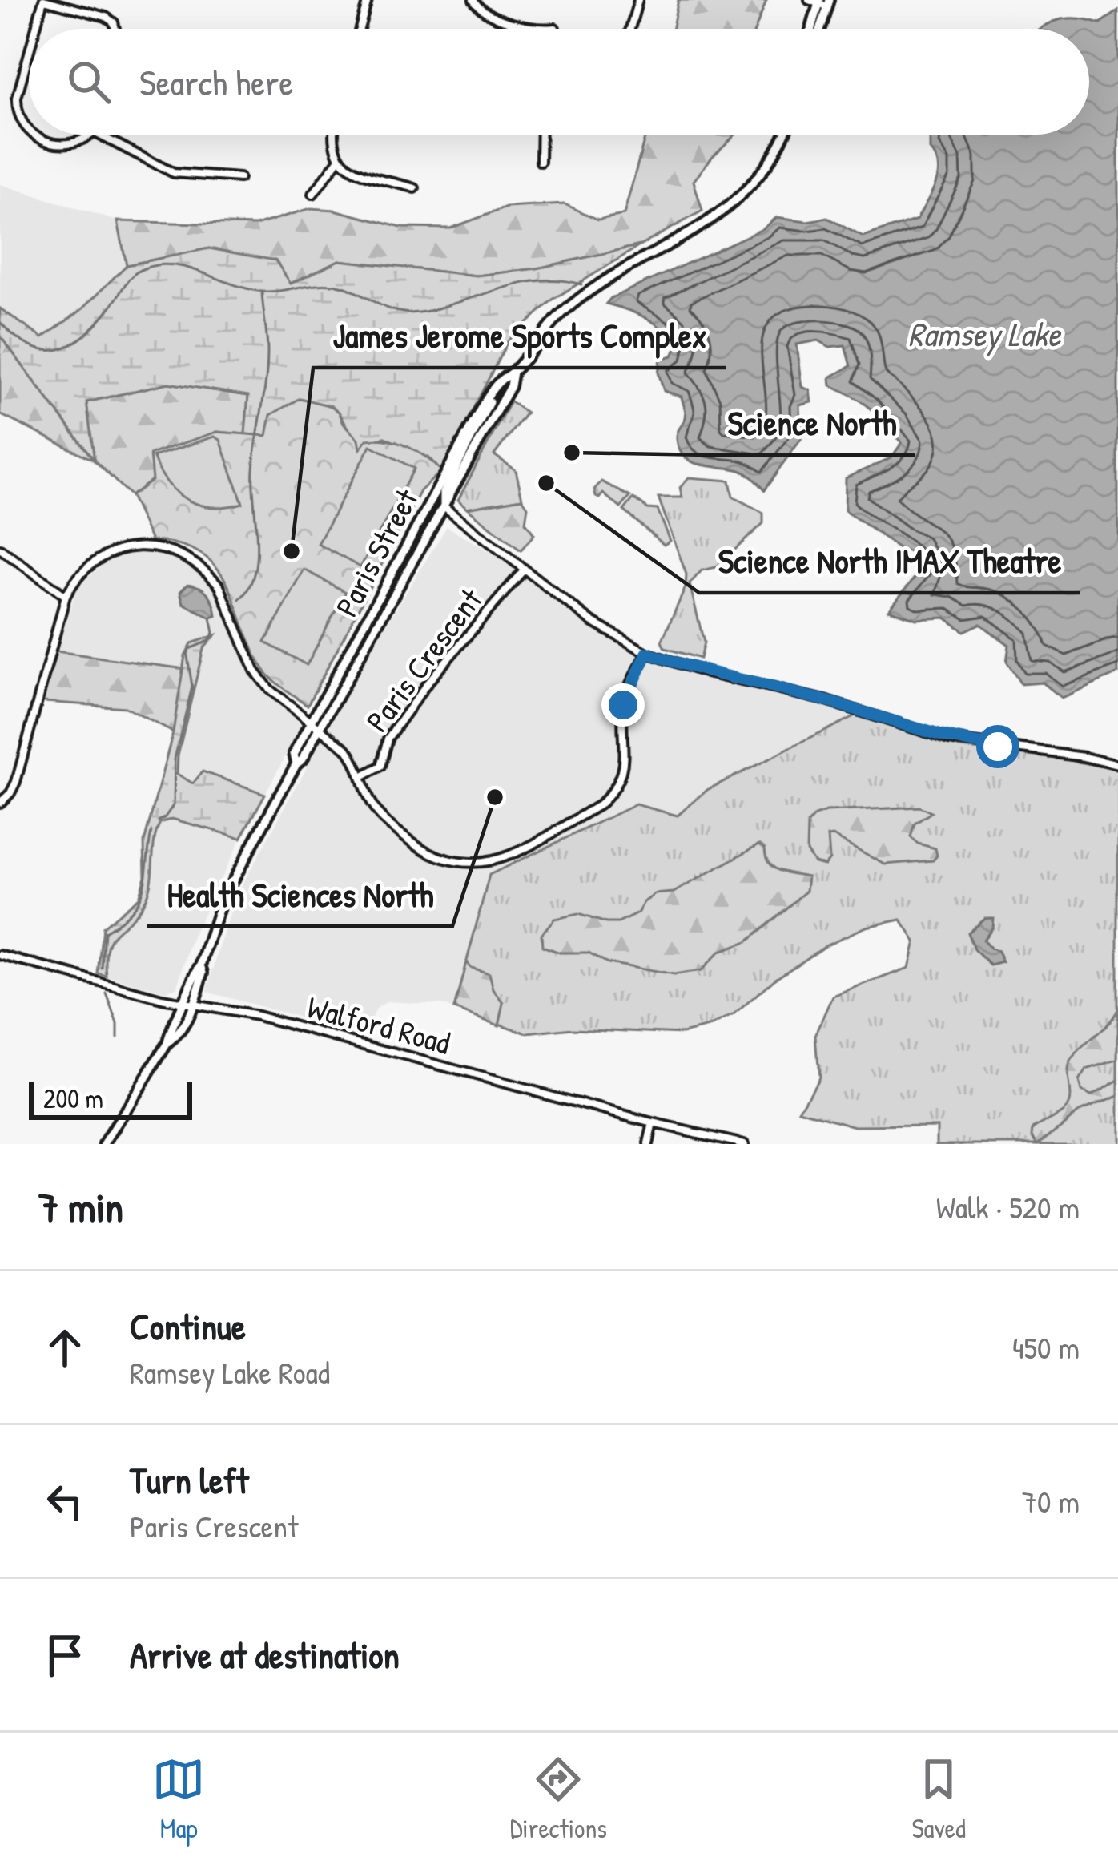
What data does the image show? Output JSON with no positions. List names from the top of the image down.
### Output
{
  "streets": {
    "main road": ["Paris Street"],
    "street": ["Paris Crescent", "Walford Road"]
  },
  "crossings": [
    ["Paris Street", "Paris Crescent"],
    ["Paris Street", "Walford Road"]
  ],
  "water": ["Ramsey Lake"],
  "places": [
    "Science North",
    "Science North IMAX Theatre",
    "James Jerome Sports Complex",
    "Health Sciences North"
  ],
  "scale_bar": "200 m",
  "page": {
    "search": "Search here",
    "scale": "200 m",
    "heading": ["7 min", "Walk · 520 m"],
    "list": [
      ["Continue", "Ramsey Lake Road", "450 m"],
      ["Turn left", "Paris Crescent", "70 m"],
      "Arrive at destination"
    ],
    "nav": ["Map", "Directions", "Saved"]
  }
}
